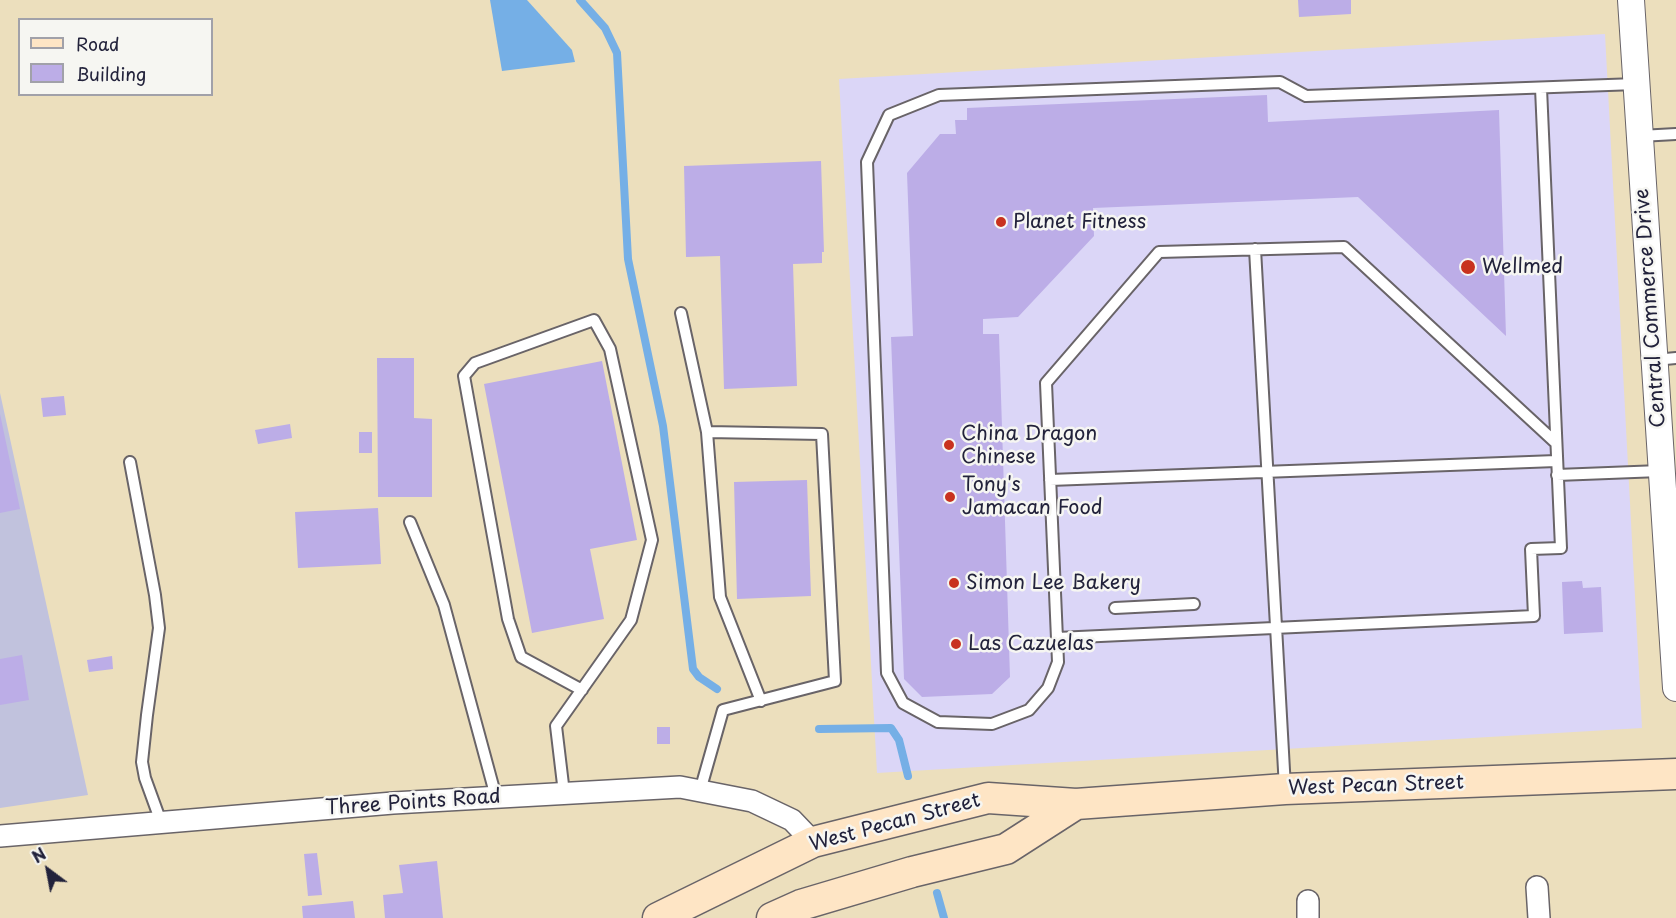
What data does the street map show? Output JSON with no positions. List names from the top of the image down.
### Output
{
  "streets": {
    "main road": ["West Pecan Street"],
    "street": ["Central Commerce Drive", "Three Points Road"]
  },
  "crossings": [
    ["West Pecan Street", "Three Points Road"]
  ],
  "places": [
    "Planet Fitness",
    "Wellmed",
    "China Dragon Chinese",
    "Tony's Jamacan Food",
    "Simon Lee Bakery",
    "Las Cazuelas"
  ],
  "legend": ["Road", "Building"],
  "north": "top left"
}
